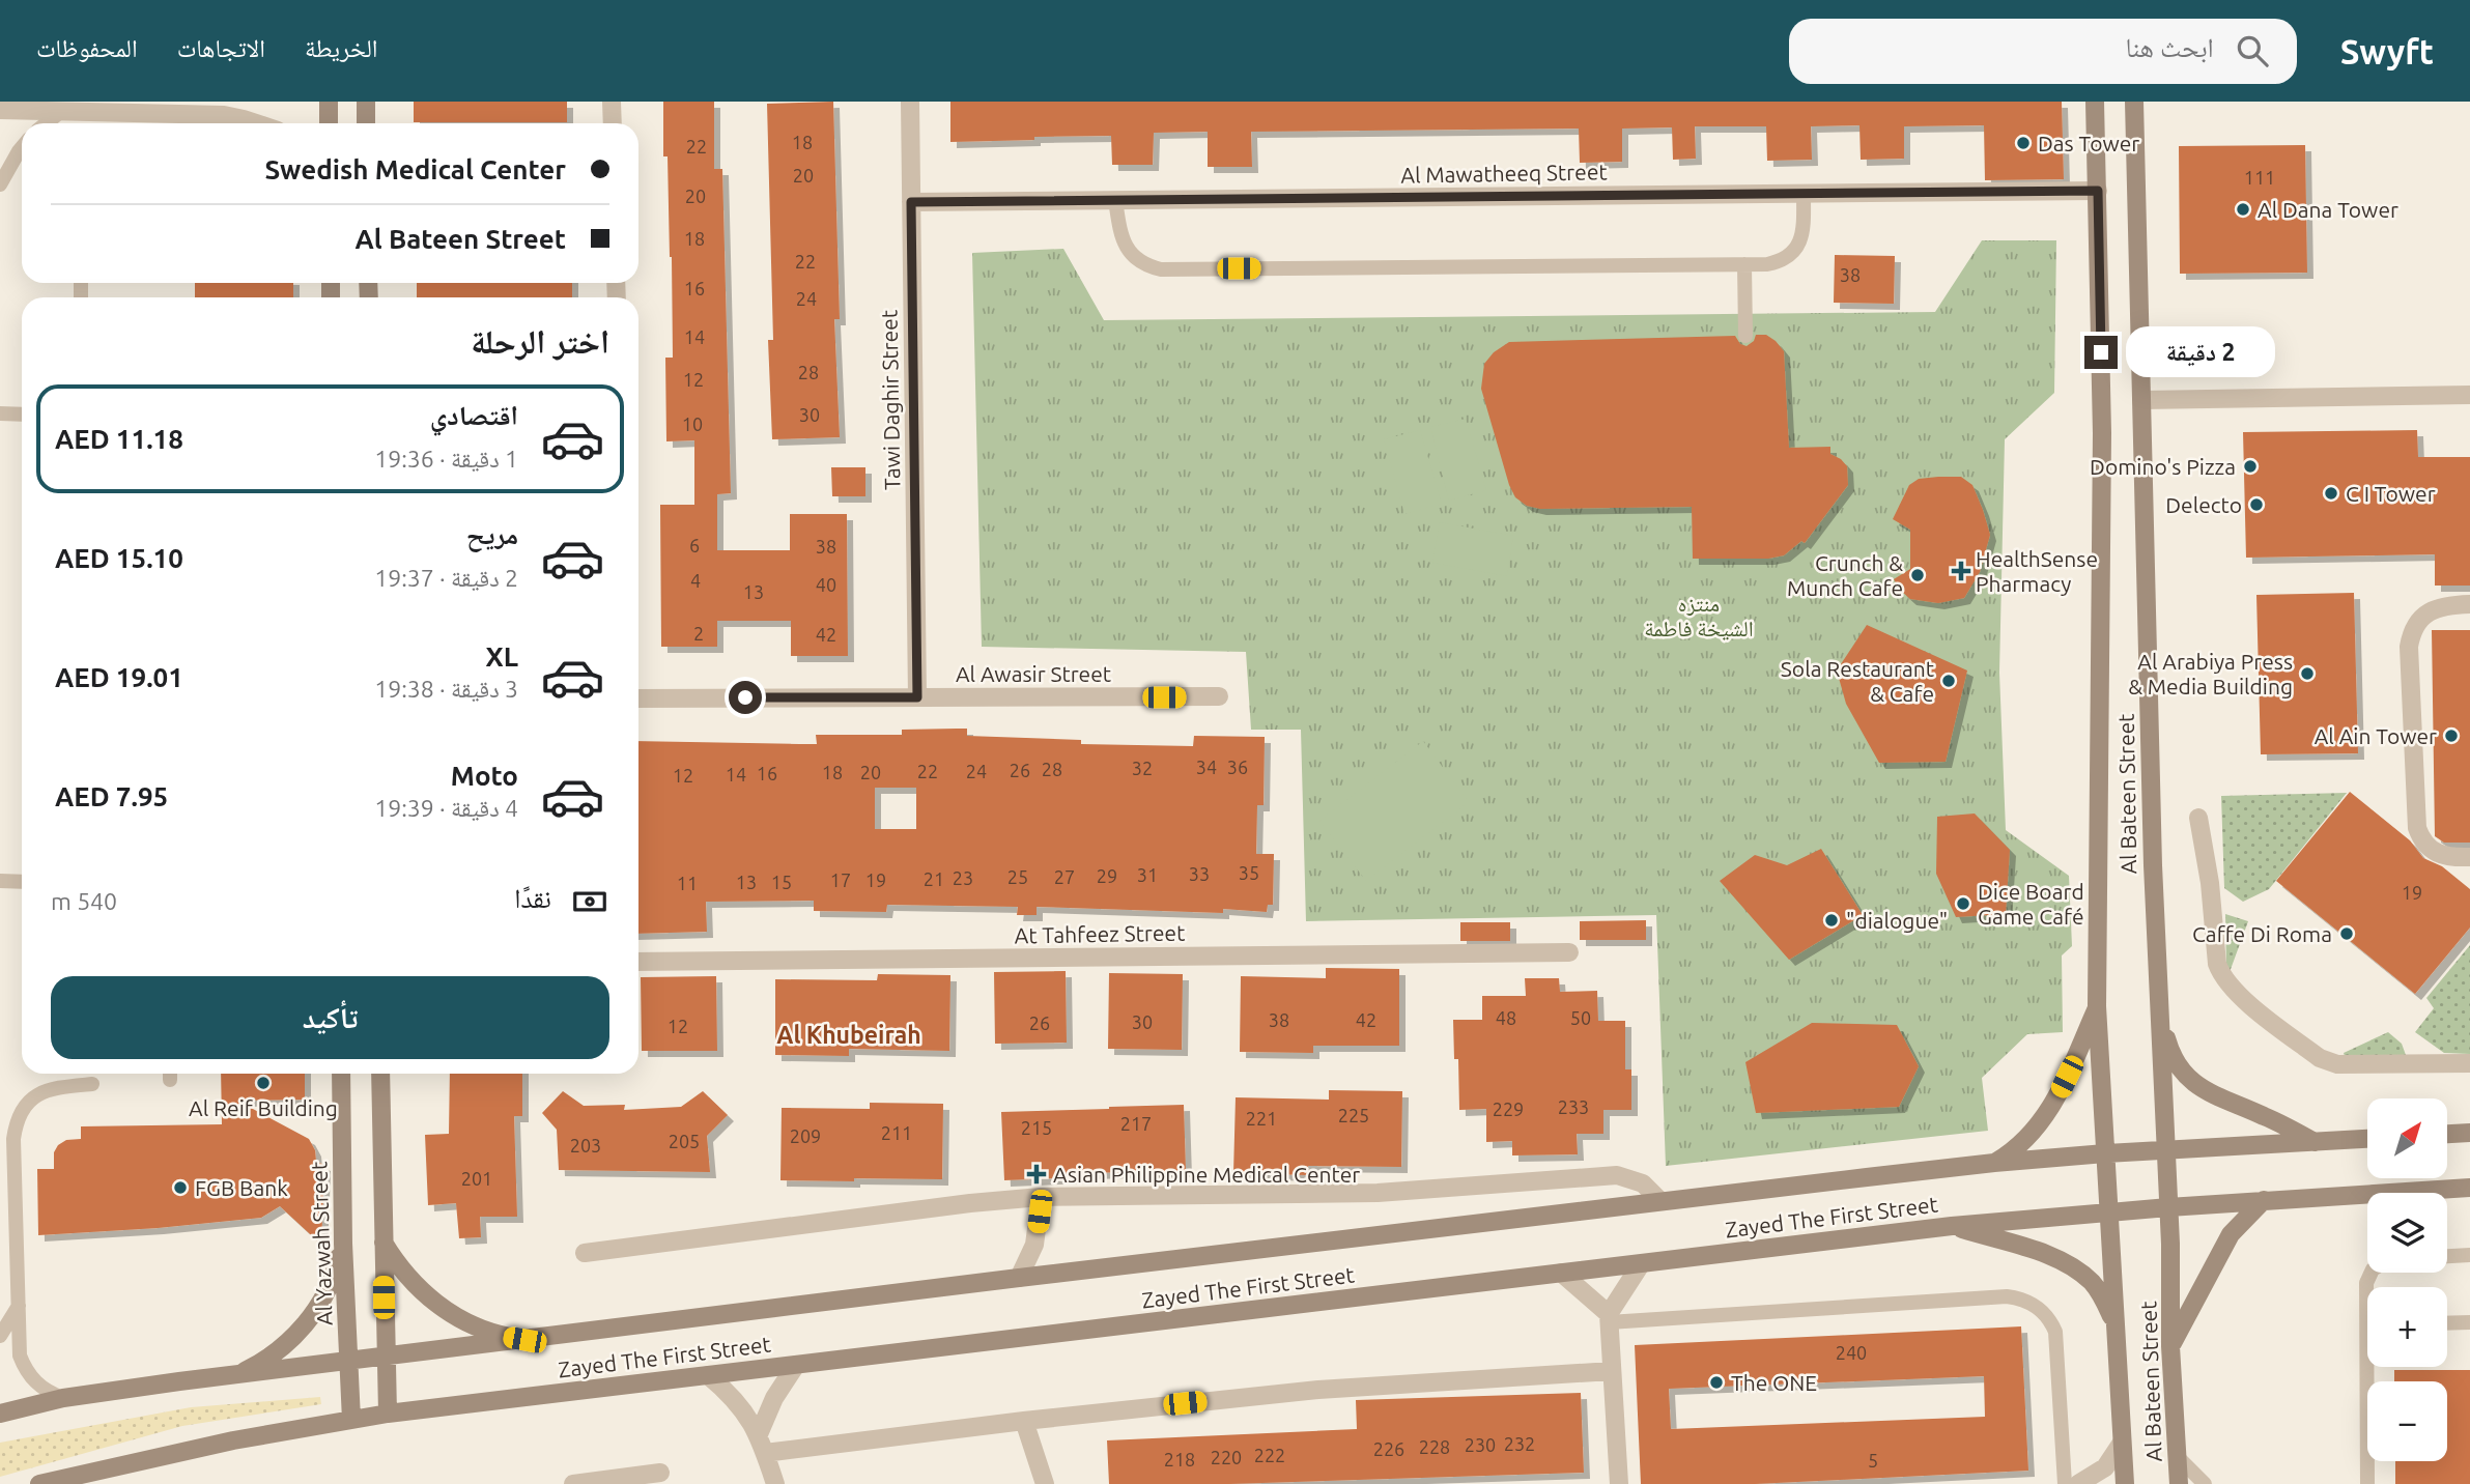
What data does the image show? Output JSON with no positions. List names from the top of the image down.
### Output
{
  "streets": {
    "main road": ["Al Bateen Street", "Zayed The First Street", "Al Yazwah Street"],
    "street": [
      "Al Mawatheeq Street",
      "Tawi Daghir Street",
      "Al Awasir Street",
      "At Tahfeez Street"
    ]
  },
  "crossings": [
    ["Al Mawatheeq Street", "Tawi Daghir Street"],
    ["Al Mawatheeq Street", "Al Bateen Street"],
    ["Tawi Daghir Street", "Al Awasir Street"],
    ["Al Bateen Street", "Zayed The First Street"],
    ["Zayed The First Street", "Al Yazwah Street"]
  ],
  "districts": ["Al Khubeirah"],
  "parks": ["منتزه الشيخة فاطمة"],
  "places": {
    "other": [
      "Das Tower",
      "Al Dana Tower",
      "Domino's Pizza",
      "C I Tower",
      "Delecto",
      "Crunch & Munch Cafe",
      "Al Arabiya Press & Media Building",
      "Sola Restaurant & Cafe",
      "Al Ain Tower",
      "Dice Board Game Café",
      "\"dialogue\"",
      "Caffe Di Roma",
      "Al Reif Building",
      "FGB Bank",
      "The ONE"
    ],
    "health": ["HealthSense Pharmacy", "Asian Philippine Medical Center"]
  },
  "house_numbers": [
    "18",
    "22",
    "20",
    "111",
    "20",
    "18",
    "22",
    "38",
    "16",
    "24",
    "14",
    "28",
    "12",
    "30",
    "10",
    "6",
    "38",
    "4",
    "40",
    "13",
    "2",
    "42",
    "34",
    "36",
    "32",
    "28",
    "26",
    "22",
    "24",
    "18",
    "20",
    "16",
    "14",
    "12",
    "35",
    "33",
    "31",
    "29",
    "25",
    "27",
    "23",
    "21",
    "17",
    "19",
    "13",
    "15",
    "11",
    "19",
    "48",
    "50",
    "38",
    "42",
    "30",
    "26",
    "12",
    "233",
    "229",
    "225",
    "221",
    "217",
    "215",
    "211",
    "209",
    "205",
    "203",
    "201",
    "240",
    "232",
    "230",
    "228",
    "226",
    "222",
    "220",
    "218",
    "5"
  ],
  "north": "top right",
  "page": {
    "header": "Swyft",
    "search": "ابحث هنا",
    "nav": ["الخريطة", "الاتجاهات", "المحفوظات"],
    "banner": ["Swedish Medical Center", "Al Bateen Street"],
    "heading": "اختر الرحلة",
    "bubble": "2 دقيقة",
    "list": [
      {
        "name": "اقتصادي",
        "note": "1 دقيقة · 19:36",
        "value": "AED 11.18"
      },
      {
        "name": "مريح",
        "note": "2 دقيقة · 19:37",
        "value": "AED 15.10"
      },
      {
        "name": "XL",
        "note": "3 دقيقة · 19:38",
        "value": "AED 19.01"
      },
      {
        "name": "Moto",
        "note": "4 دقيقة · 19:39",
        "value": "AED 7.95"
      }
    ],
    "pay": ["نقدًا", "540 m"],
    "buttons": "تأكيد",
    "map_buttons": ["+", "−"]
  }
}
